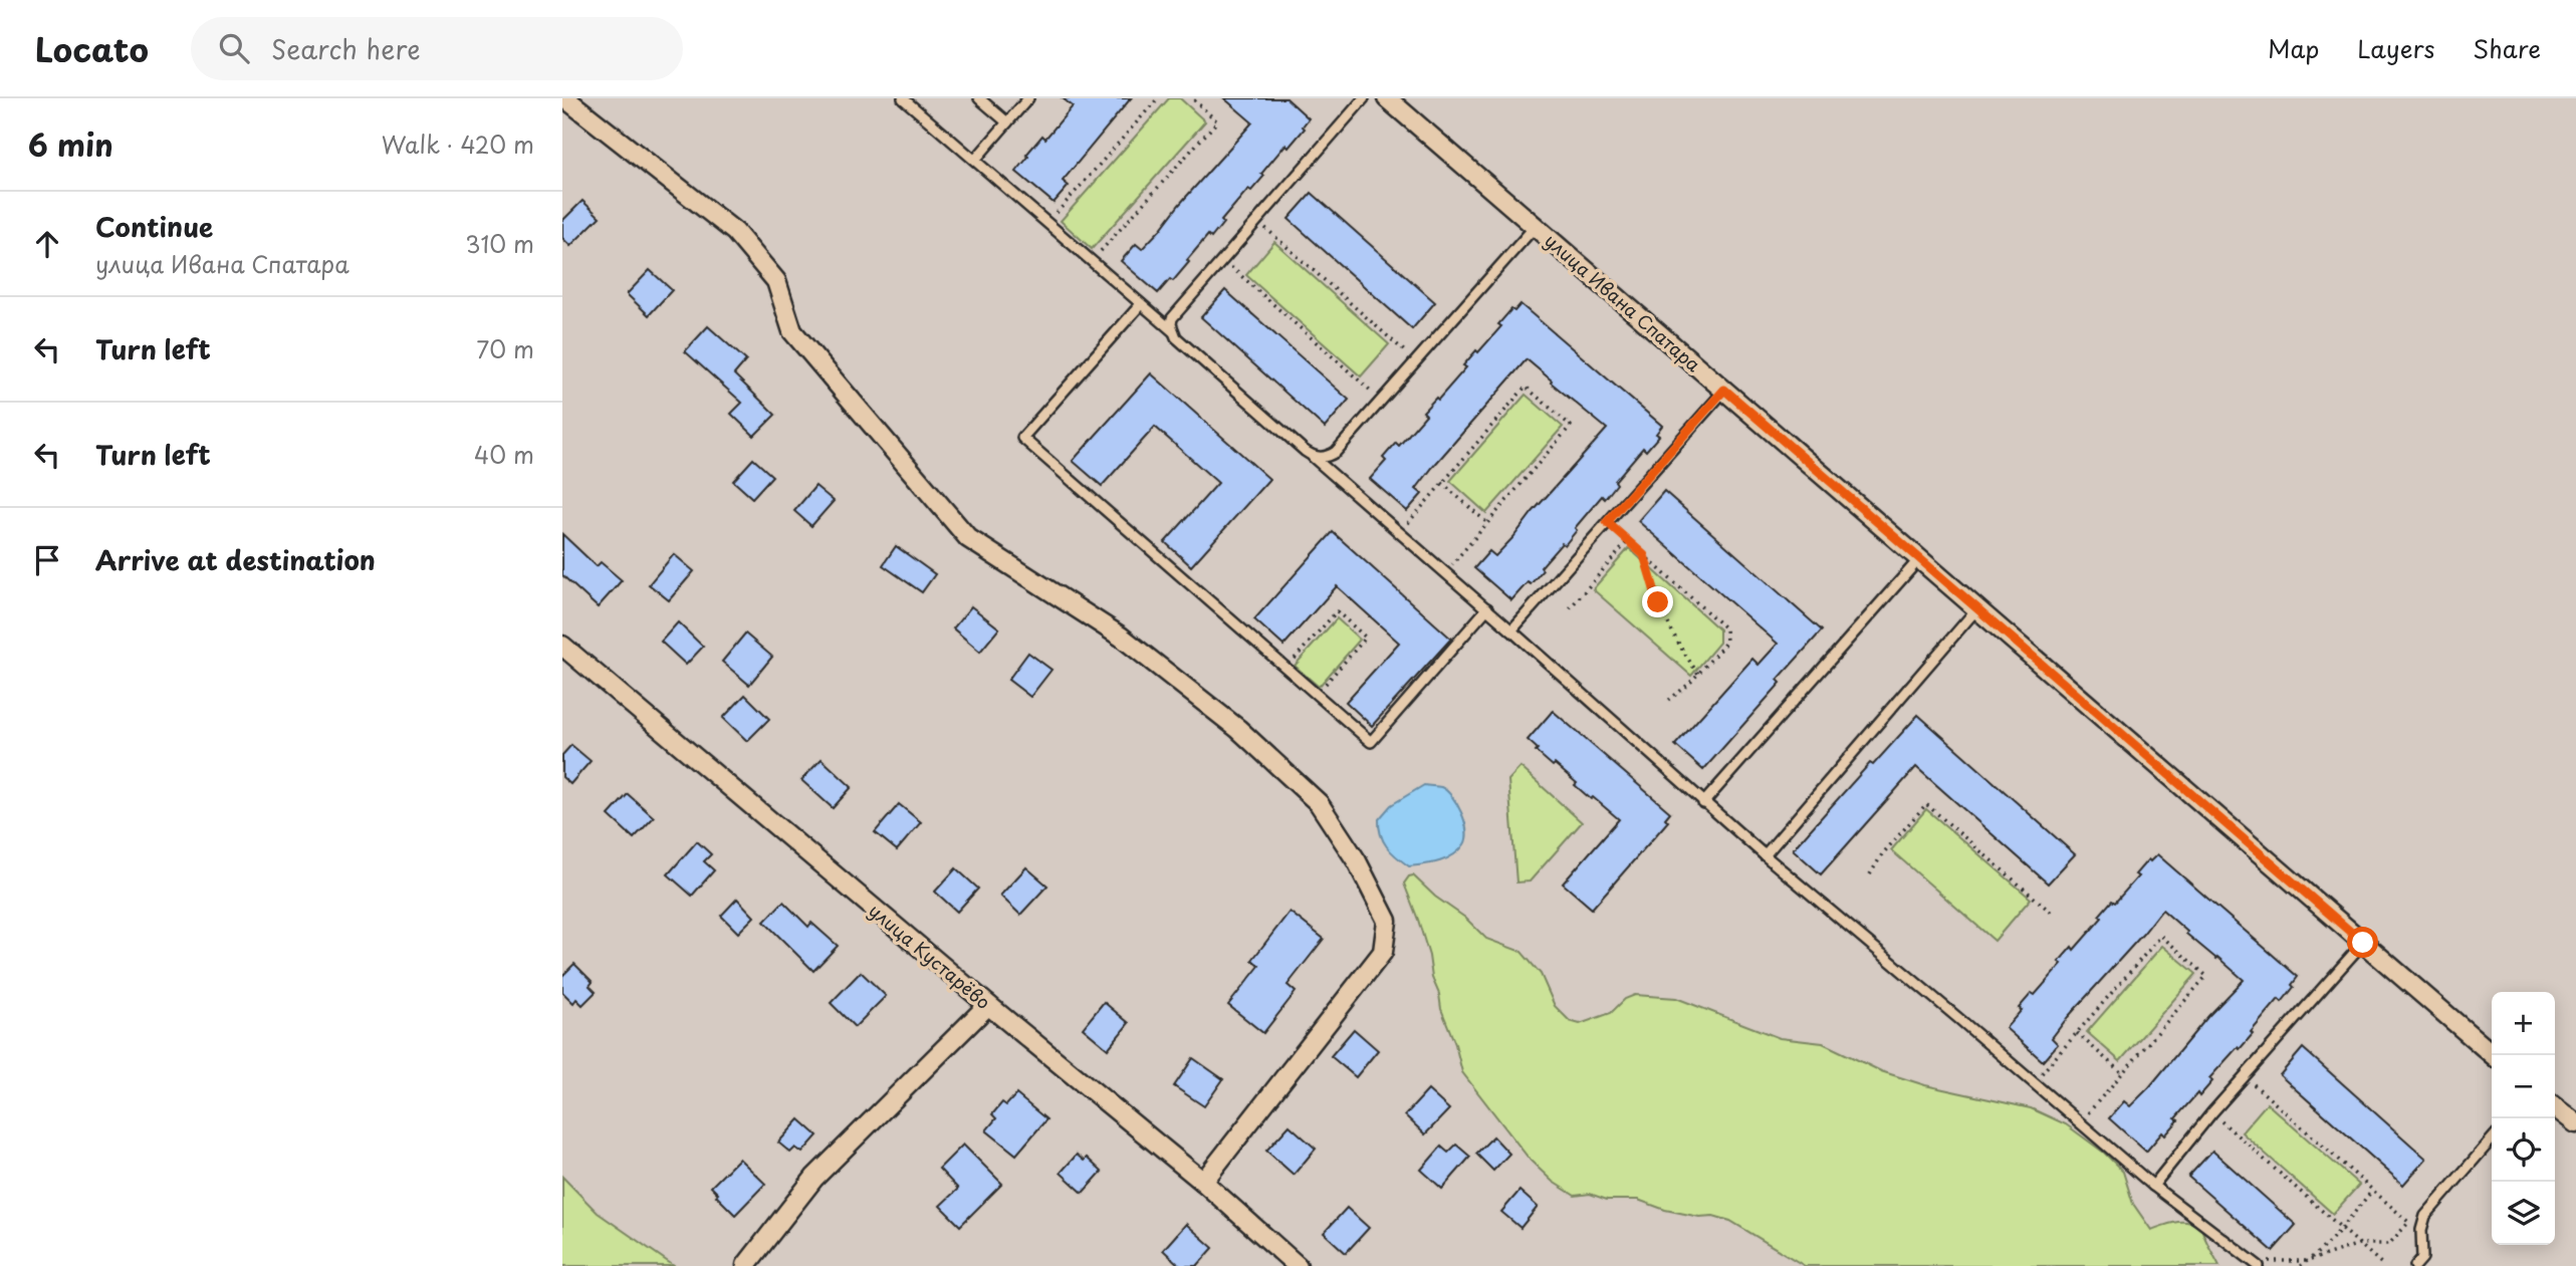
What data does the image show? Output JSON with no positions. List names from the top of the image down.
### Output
{
  "streets": {
    "street": ["улица Ивана Спатара", "улица Кустарёво"]
  },
  "page": {
    "header": "Locato",
    "search": "Search here",
    "nav": ["Map", "Layers", "Share"],
    "heading": ["6 min", "Walk · 420 m"],
    "list": [
      ["Continue", "улица Ивана Спатара", "310 m"],
      ["Turn left", "70 m"],
      ["Turn left", "40 m"],
      "Arrive at destination"
    ],
    "map_buttons": ["+", "−"]
  }
}
